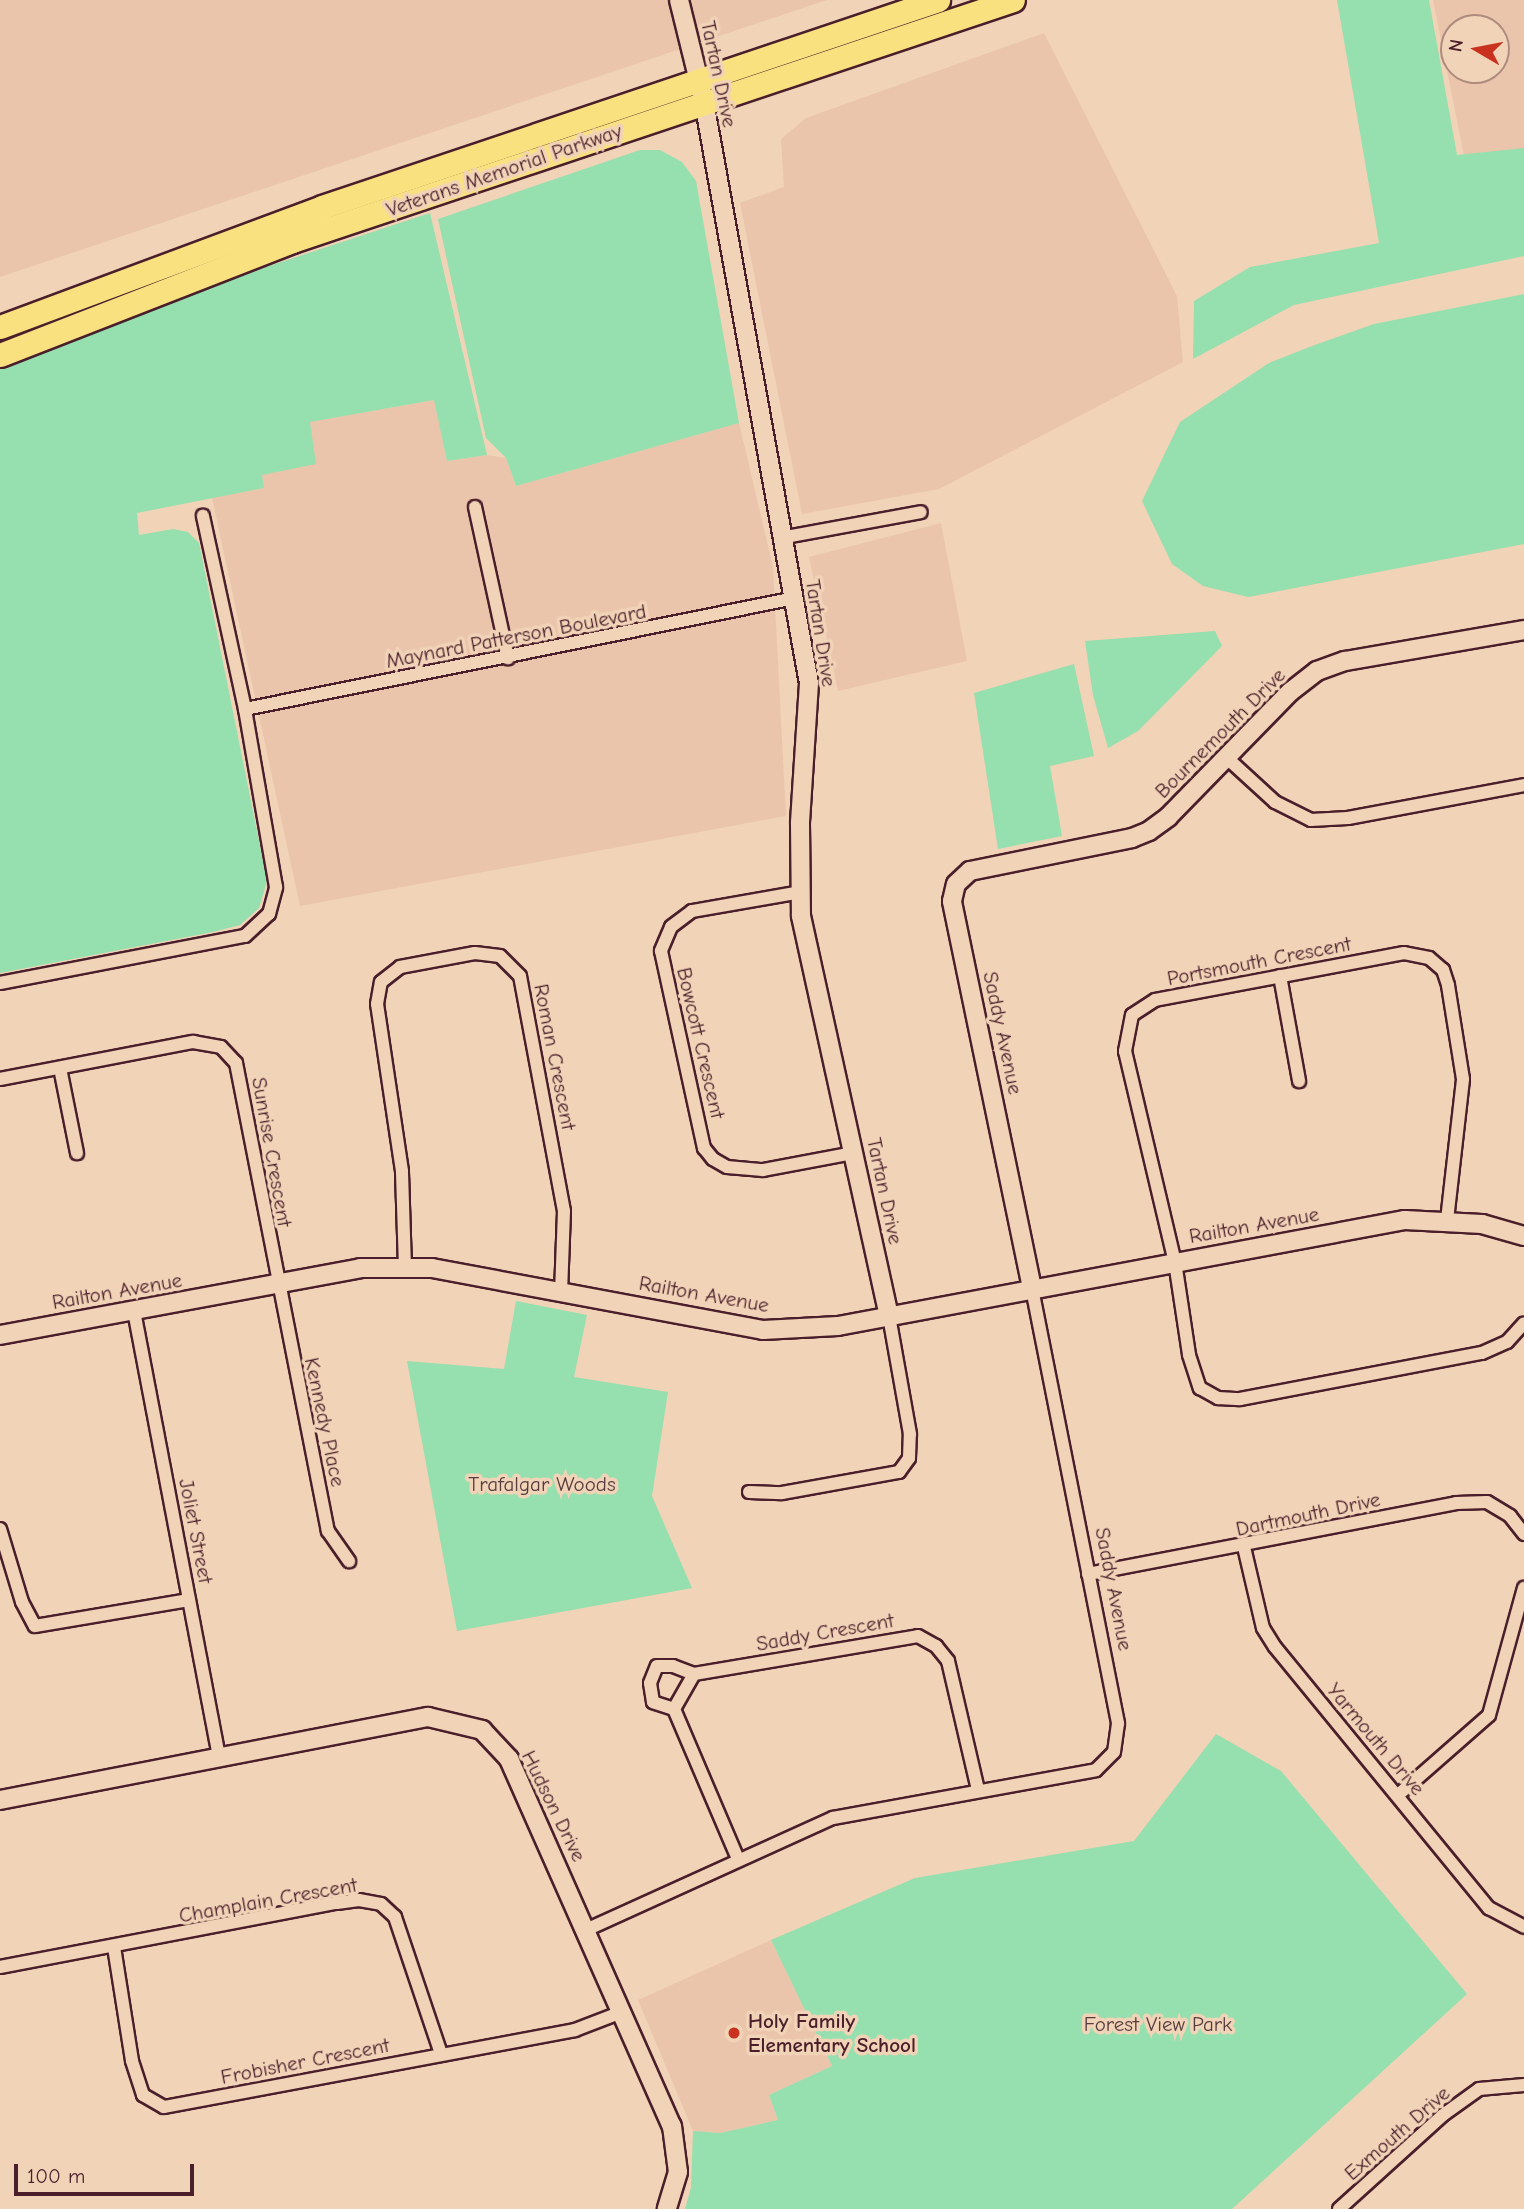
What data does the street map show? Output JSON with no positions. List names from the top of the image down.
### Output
{
  "streets": {
    "highway": ["Veterans Memorial Parkway"],
    "street": [
      "Tartan Drive",
      "Maynard Patterson Boulevard",
      "Bournemouth Drive",
      "Portsmouth Crescent",
      "Saddy Avenue",
      "Bowcott Crescent",
      "Roman Crescent",
      "Sunrise Crescent",
      "Railton Avenue",
      "Kennedy Place",
      "Dartmouth Drive",
      "Joliet Street",
      "Saddy Crescent",
      "Yarmouth Drive",
      "Hudson Drive",
      "Champlain Crescent",
      "Frobisher Crescent",
      "Exmouth Drive"
    ]
  },
  "crossings": [
    ["Tartan Drive", "Veterans Memorial Parkway"],
    ["Tartan Drive", "Maynard Patterson Boulevard"],
    ["Tartan Drive", "Bowcott Crescent"],
    ["Tartan Drive", "Railton Avenue"],
    ["Bournemouth Drive", "Saddy Avenue"],
    ["Portsmouth Crescent", "Railton Avenue"],
    ["Saddy Avenue", "Railton Avenue"],
    ["Saddy Avenue", "Dartmouth Drive"],
    ["Saddy Avenue", "Saddy Crescent"],
    ["Saddy Avenue", "Hudson Drive"],
    ["Roman Crescent", "Railton Avenue"],
    ["Sunrise Crescent", "Railton Avenue"],
    ["Sunrise Crescent", "Kennedy Place"],
    ["Railton Avenue", "Kennedy Place"],
    ["Railton Avenue", "Joliet Street"],
    ["Dartmouth Drive", "Yarmouth Drive"],
    ["Joliet Street", "Hudson Drive"],
    ["Hudson Drive", "Frobisher Crescent"],
    ["Champlain Crescent", "Frobisher Crescent"]
  ],
  "parks": ["Trafalgar Woods", "Forest View Park"],
  "places": ["Holy Family Elementary School"],
  "scale_bar": "100 m",
  "north": "left"
}
